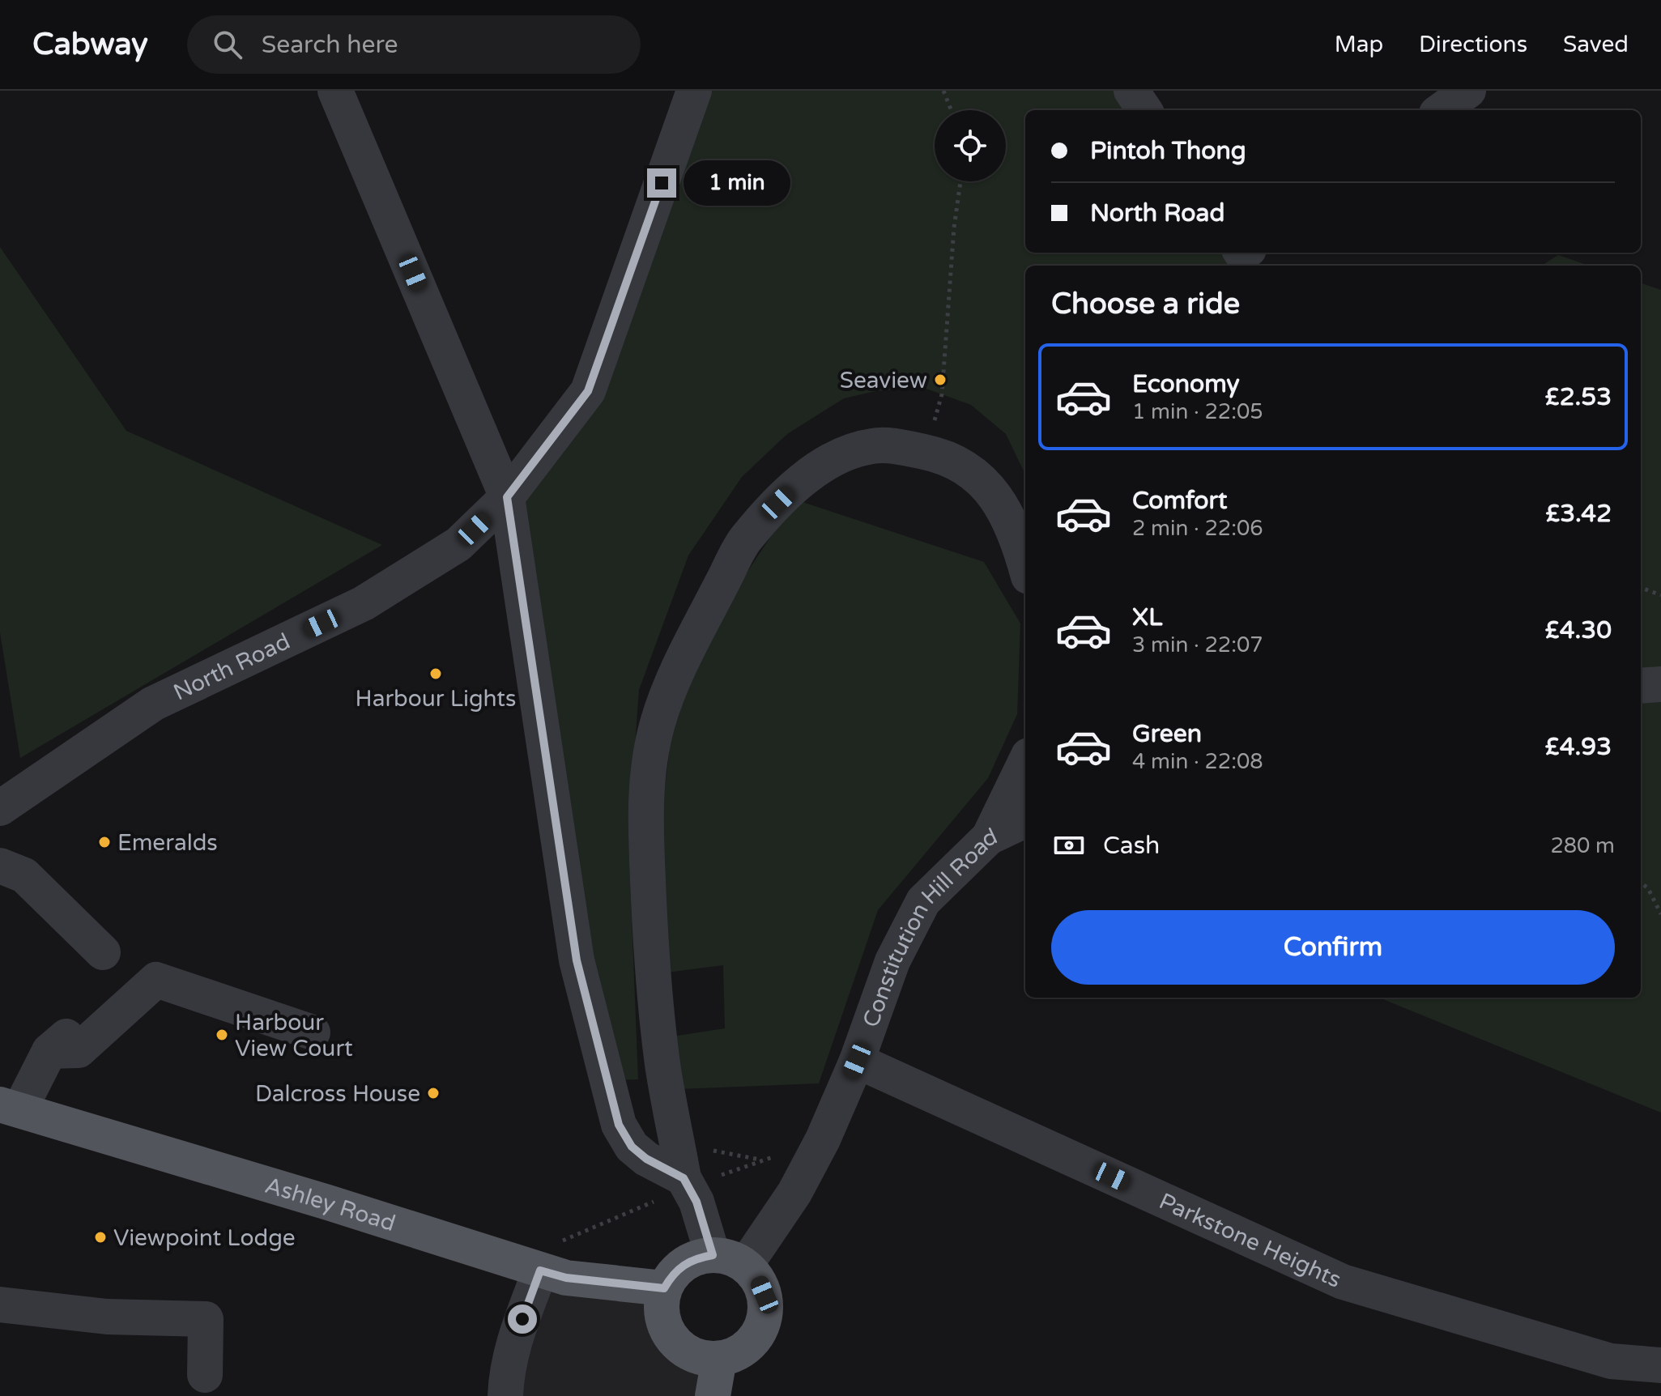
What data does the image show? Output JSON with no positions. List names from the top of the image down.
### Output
{
  "streets": {
    "main road": ["Ashley Road"],
    "street": ["North Road", "Constitution Hill Road", "Parkstone Heights"]
  },
  "crossings": [
    ["Constitution Hill Road", "Ashley Road"],
    ["Constitution Hill Road", "Parkstone Heights"]
  ],
  "places": [
    "Seaview",
    "Harbour Lights",
    "Emeralds",
    "Harbour View Court",
    "Dalcross House",
    "Viewpoint Lodge"
  ],
  "page": {
    "header": "Cabway",
    "search": "Search here",
    "nav": ["Map", "Directions", "Saved"],
    "banner": ["Pintoh Thong", "North Road"],
    "bubble": "1 min",
    "heading": "Choose a ride",
    "list": [
      {
        "name": "Economy",
        "note": "1 min · 22:05",
        "value": "£2.53"
      },
      {
        "name": "Comfort",
        "note": "2 min · 22:06",
        "value": "£3.42"
      },
      {
        "name": "XL",
        "note": "3 min · 22:07",
        "value": "£4.30"
      },
      {
        "name": "Green",
        "note": "4 min · 22:08",
        "value": "£4.93"
      }
    ],
    "pay": ["Cash", "280 m"],
    "buttons": "Confirm"
  }
}
